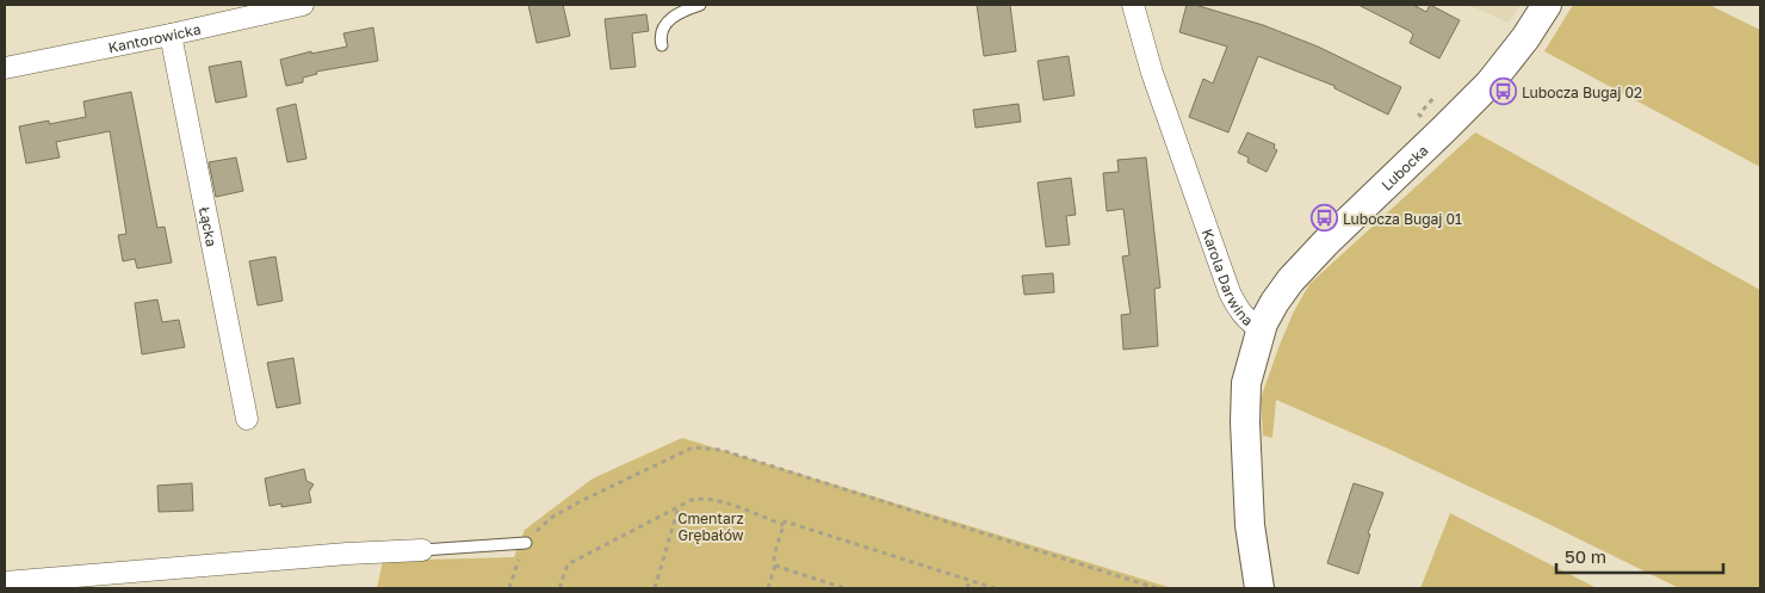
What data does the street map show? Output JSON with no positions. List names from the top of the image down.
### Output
{
  "streets": {
    "street": [
      "Kantorowicka",
      "Lubocka",
      "Łącka",
      "Karola Darwina"
    ]
  },
  "crossings": [
    ["Kantorowicka", "Łącka"],
    ["Lubocka", "Karola Darwina"]
  ],
  "parks": ["Cmentarz Grębałów"],
  "places": {
    "bus stop": ["Lubocza Bugaj 02", "Lubocza Bugaj 01"]
  },
  "scale_bar": "50 m"
}
